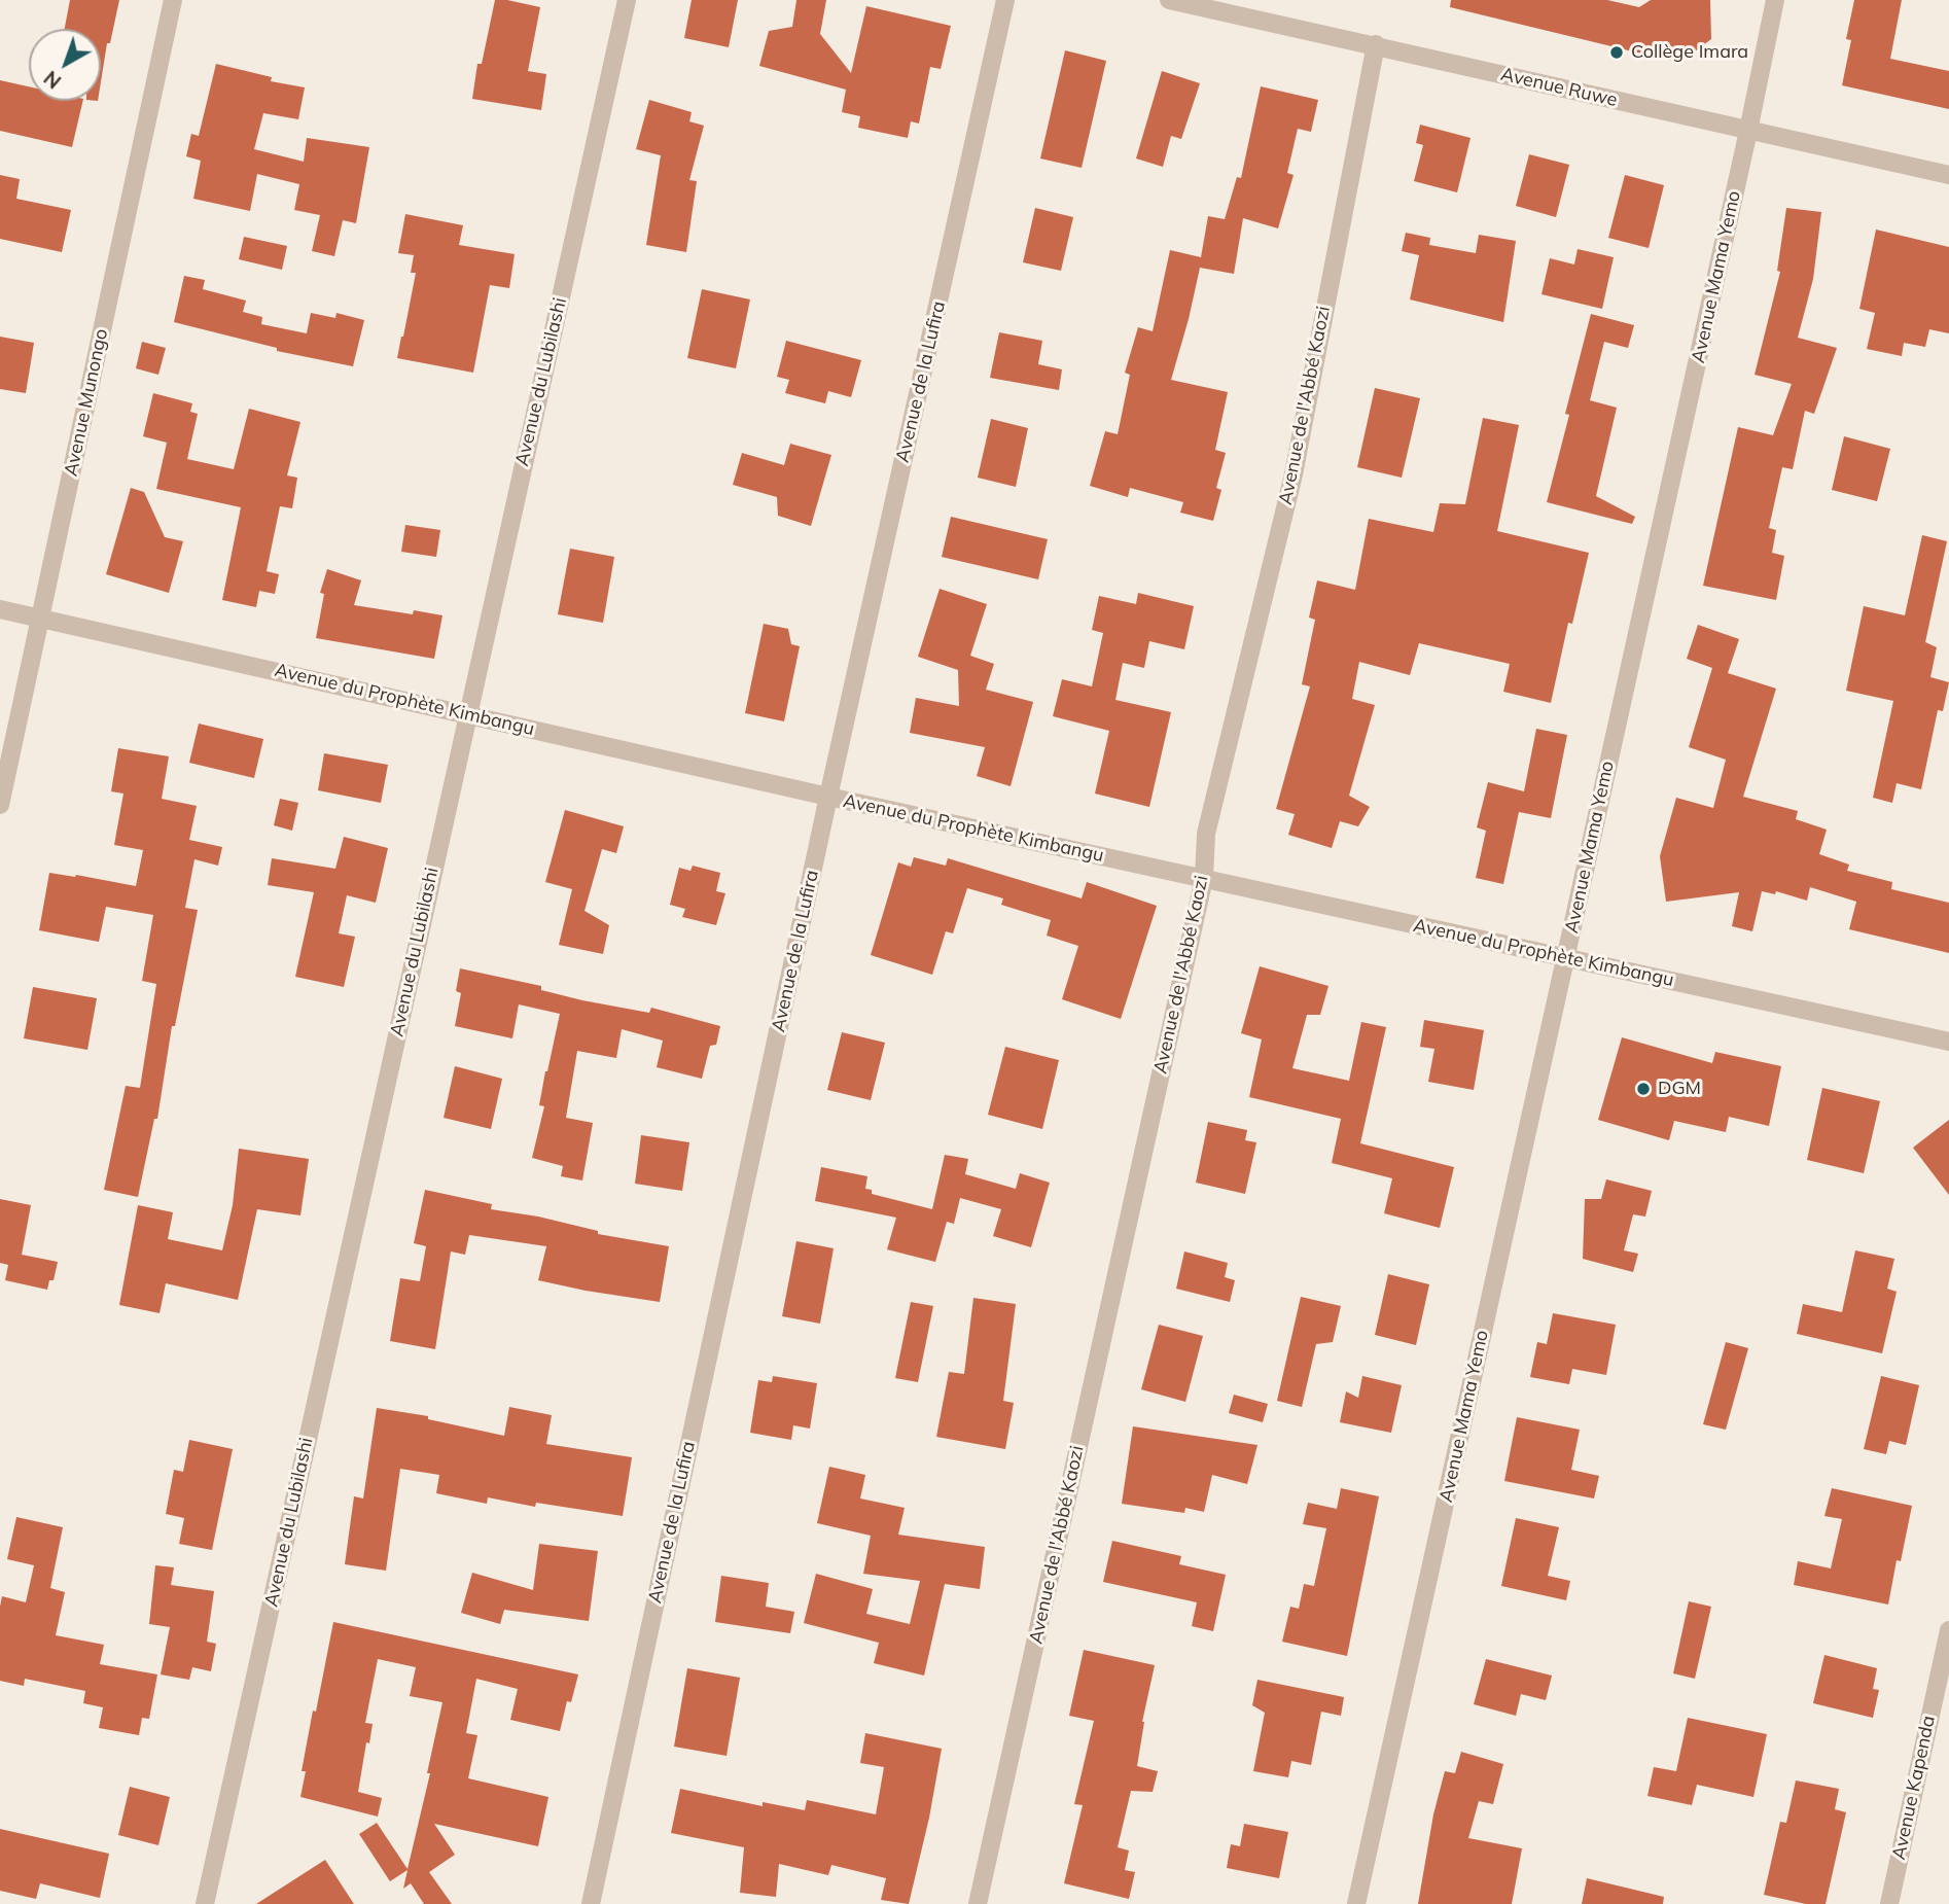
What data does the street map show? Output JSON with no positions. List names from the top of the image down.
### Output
{
  "streets": {
    "street": [
      "Avenue Ruwe",
      "Avenue Mama Yemo",
      "Avenue du Lubilashi",
      "Avenue de la Lufira",
      "Avenue Munongo",
      "Avenue de l'Abbé Kaozi",
      "Avenue du Prophète Kimbangu",
      "Avenue Kapenda"
    ]
  },
  "crossings": [
    ["Avenue Ruwe", "Avenue Mama Yemo"],
    ["Avenue Ruwe", "Avenue de l'Abbé Kaozi"],
    ["Avenue Mama Yemo", "Avenue du Prophète Kimbangu"],
    ["Avenue du Lubilashi", "Avenue du Prophète Kimbangu"],
    ["Avenue de la Lufira", "Avenue du Prophète Kimbangu"],
    ["Avenue Munongo", "Avenue du Prophète Kimbangu"],
    ["Avenue de l'Abbé Kaozi", "Avenue du Prophète Kimbangu"]
  ],
  "places": ["Collège Imara", "DGM"],
  "north": "bottom left"
}
